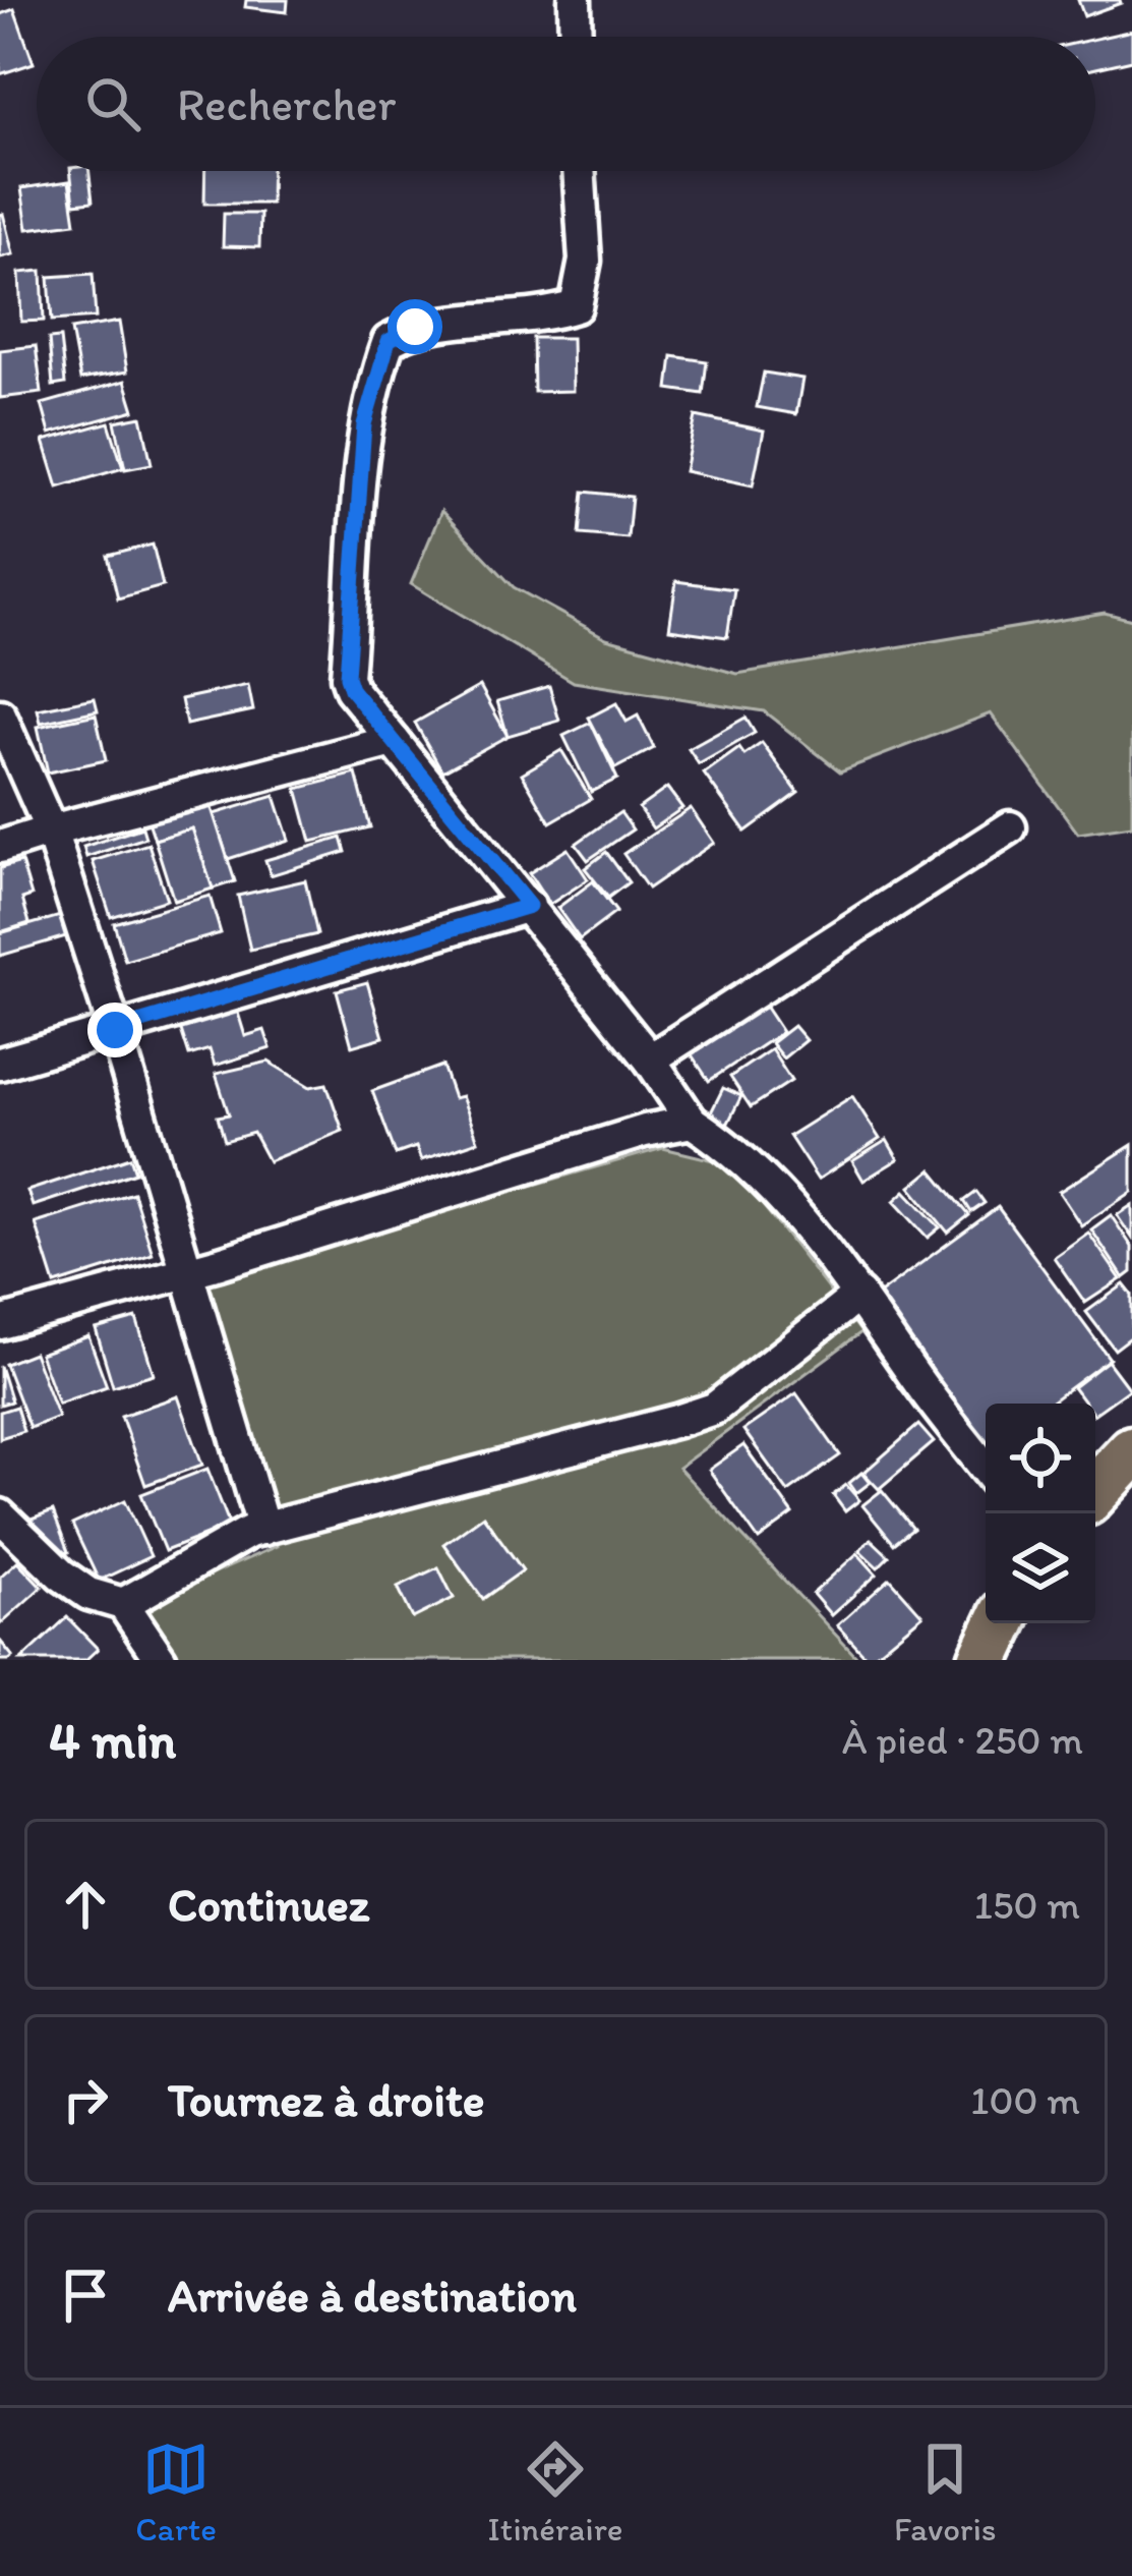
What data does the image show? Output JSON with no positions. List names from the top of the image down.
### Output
{
  "page": {
    "search": "Rechercher",
    "heading": ["4 min", "À pied · 250 m"],
    "list": [
      ["Continuez", "150 m"],
      ["Tournez à droite", "100 m"],
      "Arrivée à destination"
    ],
    "nav": ["Carte", "Itinéraire", "Favoris"]
  }
}
